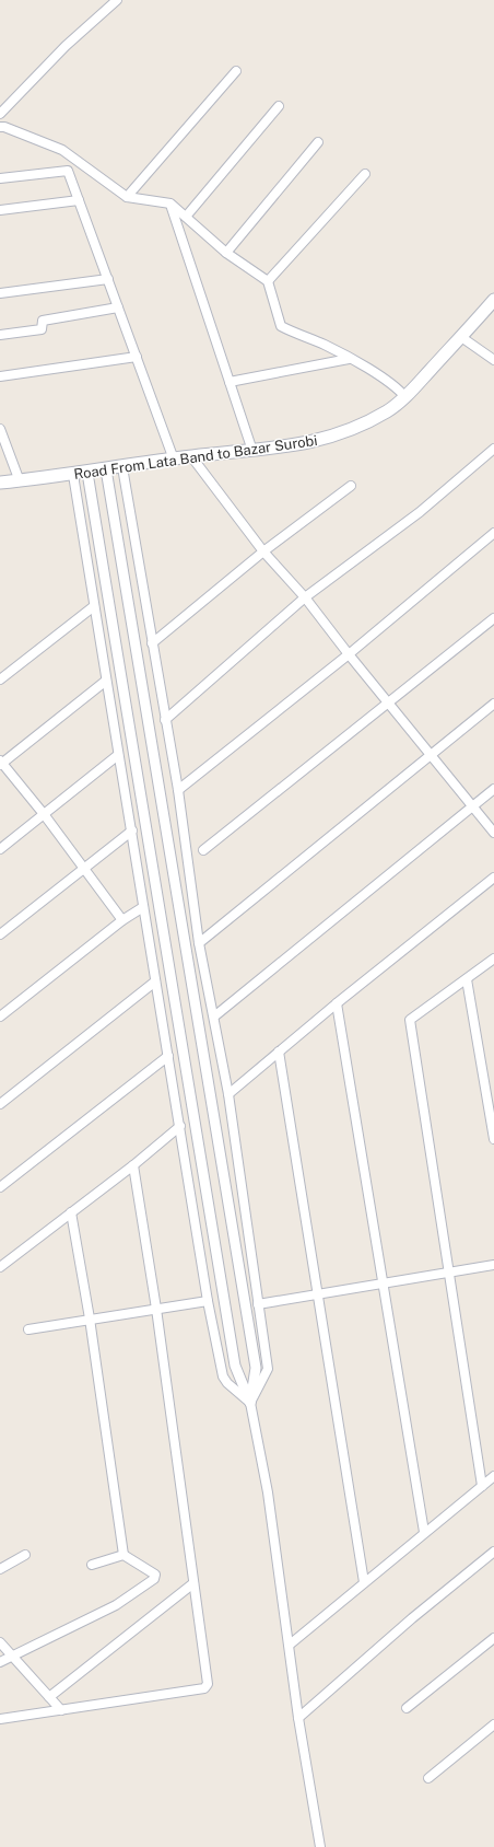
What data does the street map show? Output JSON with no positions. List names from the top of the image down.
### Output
{
  "streets": {
    "main road": ["Road From Lata Band to Bazar Surobi"]
  }
}
